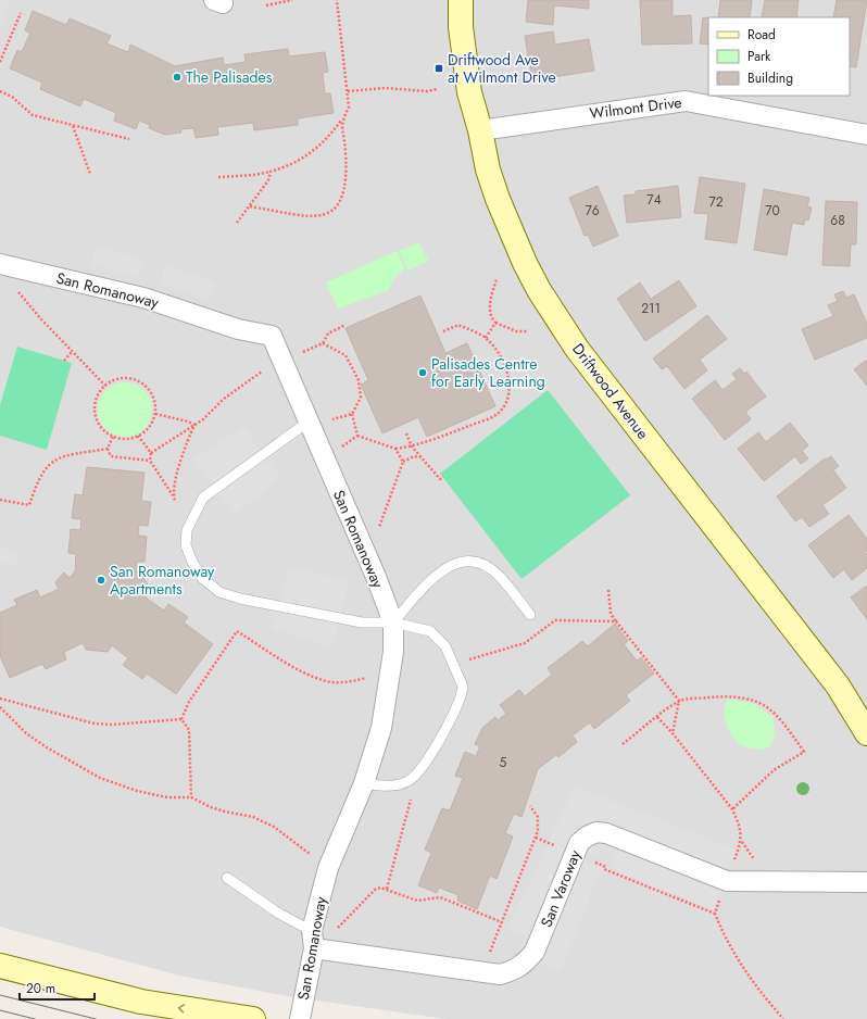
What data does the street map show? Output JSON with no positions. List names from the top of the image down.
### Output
{
  "streets": {
    "street": [
      "Wilmont Drive",
      "San Romanoway",
      "Driftwood Avenue",
      "San Varoway"
    ]
  },
  "crossings": [
    ["Wilmont Drive", "Driftwood Avenue"],
    ["San Romanoway", "San Varoway"]
  ],
  "places": {
    "transit": ["Driftwood Ave at Wilmont Drive"],
    "other": ["The Palisades", "Palisades Centre for Early Learning", "San Romanoway Apartments"]
  },
  "house_numbers": [
    "74",
    "72",
    "76",
    "70",
    "68",
    "211",
    "5"
  ],
  "legend": ["Road", "Park", "Building"],
  "scale_bar": "20 m"
}
